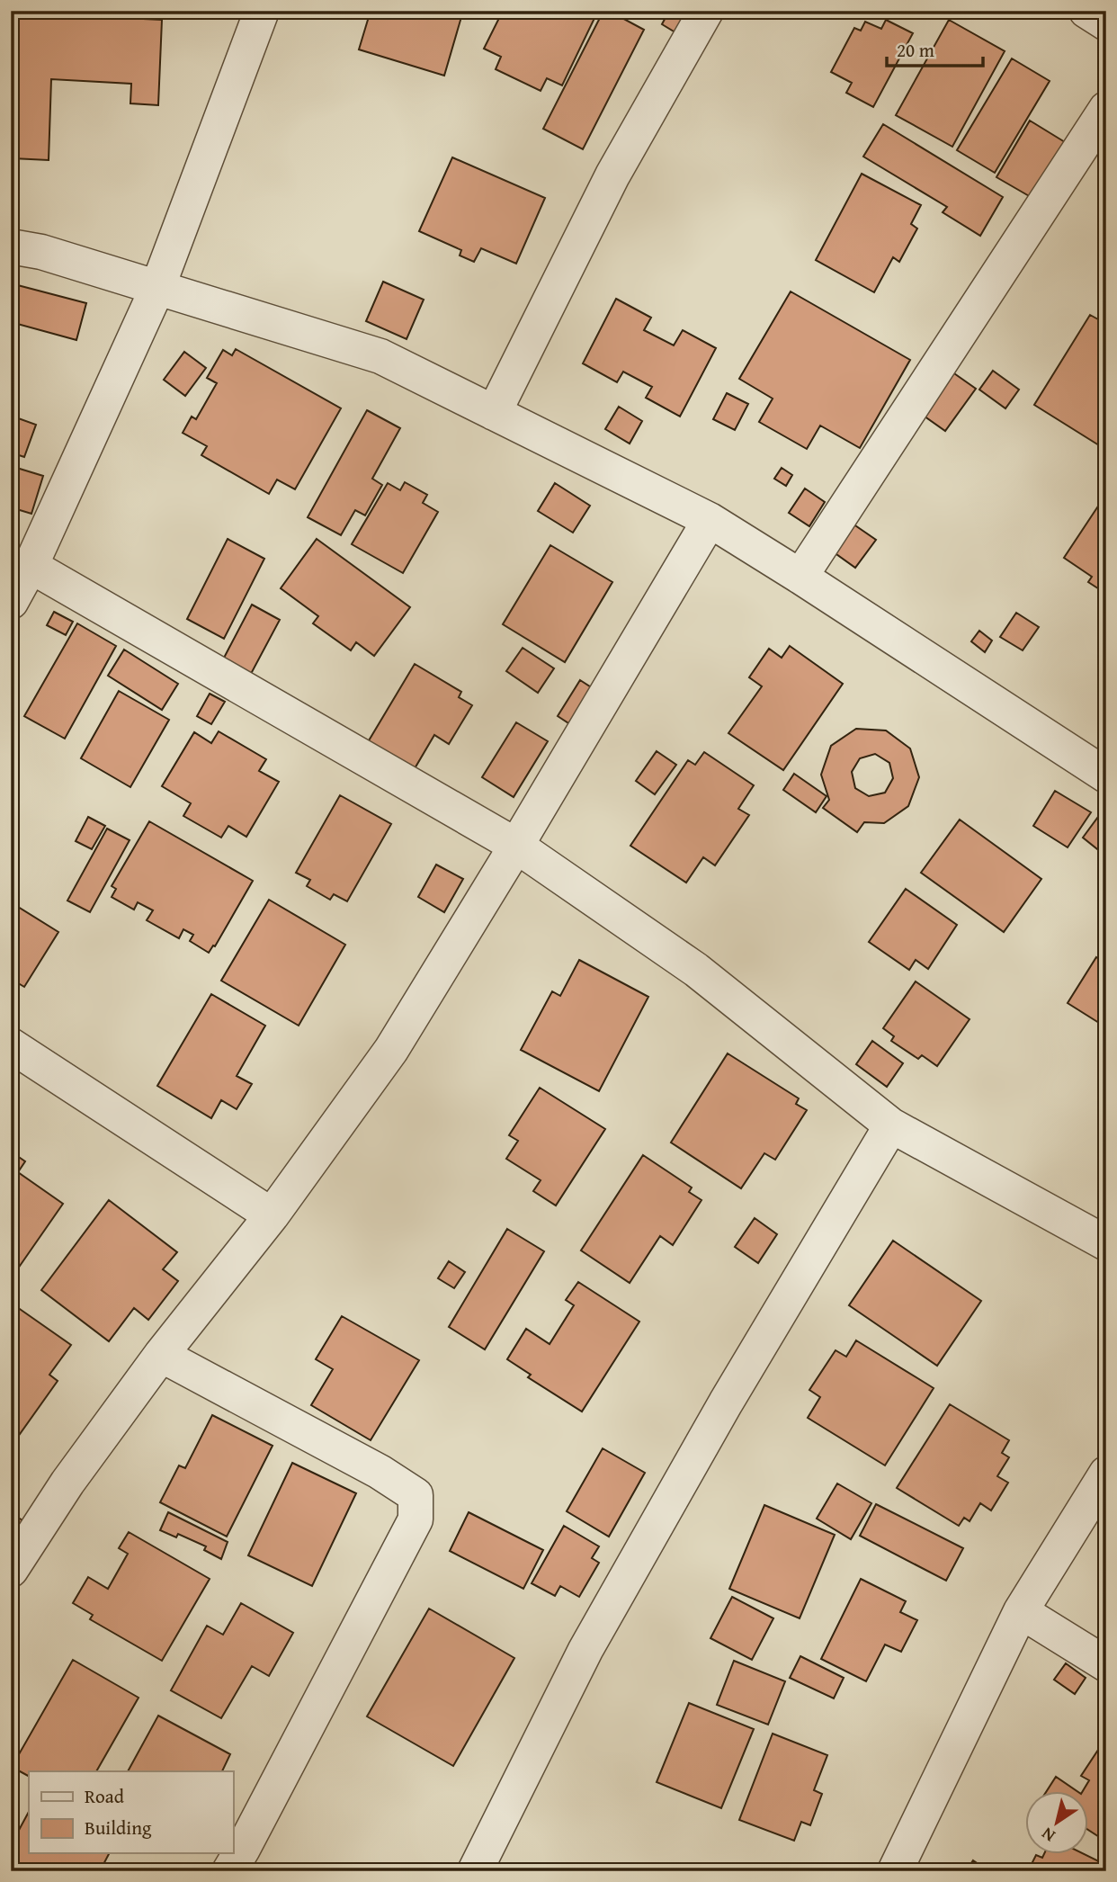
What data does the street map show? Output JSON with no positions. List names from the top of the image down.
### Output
{
  "legend": ["Road", "Building"],
  "scale_bar": "20 m",
  "north": "bottom left"
}
